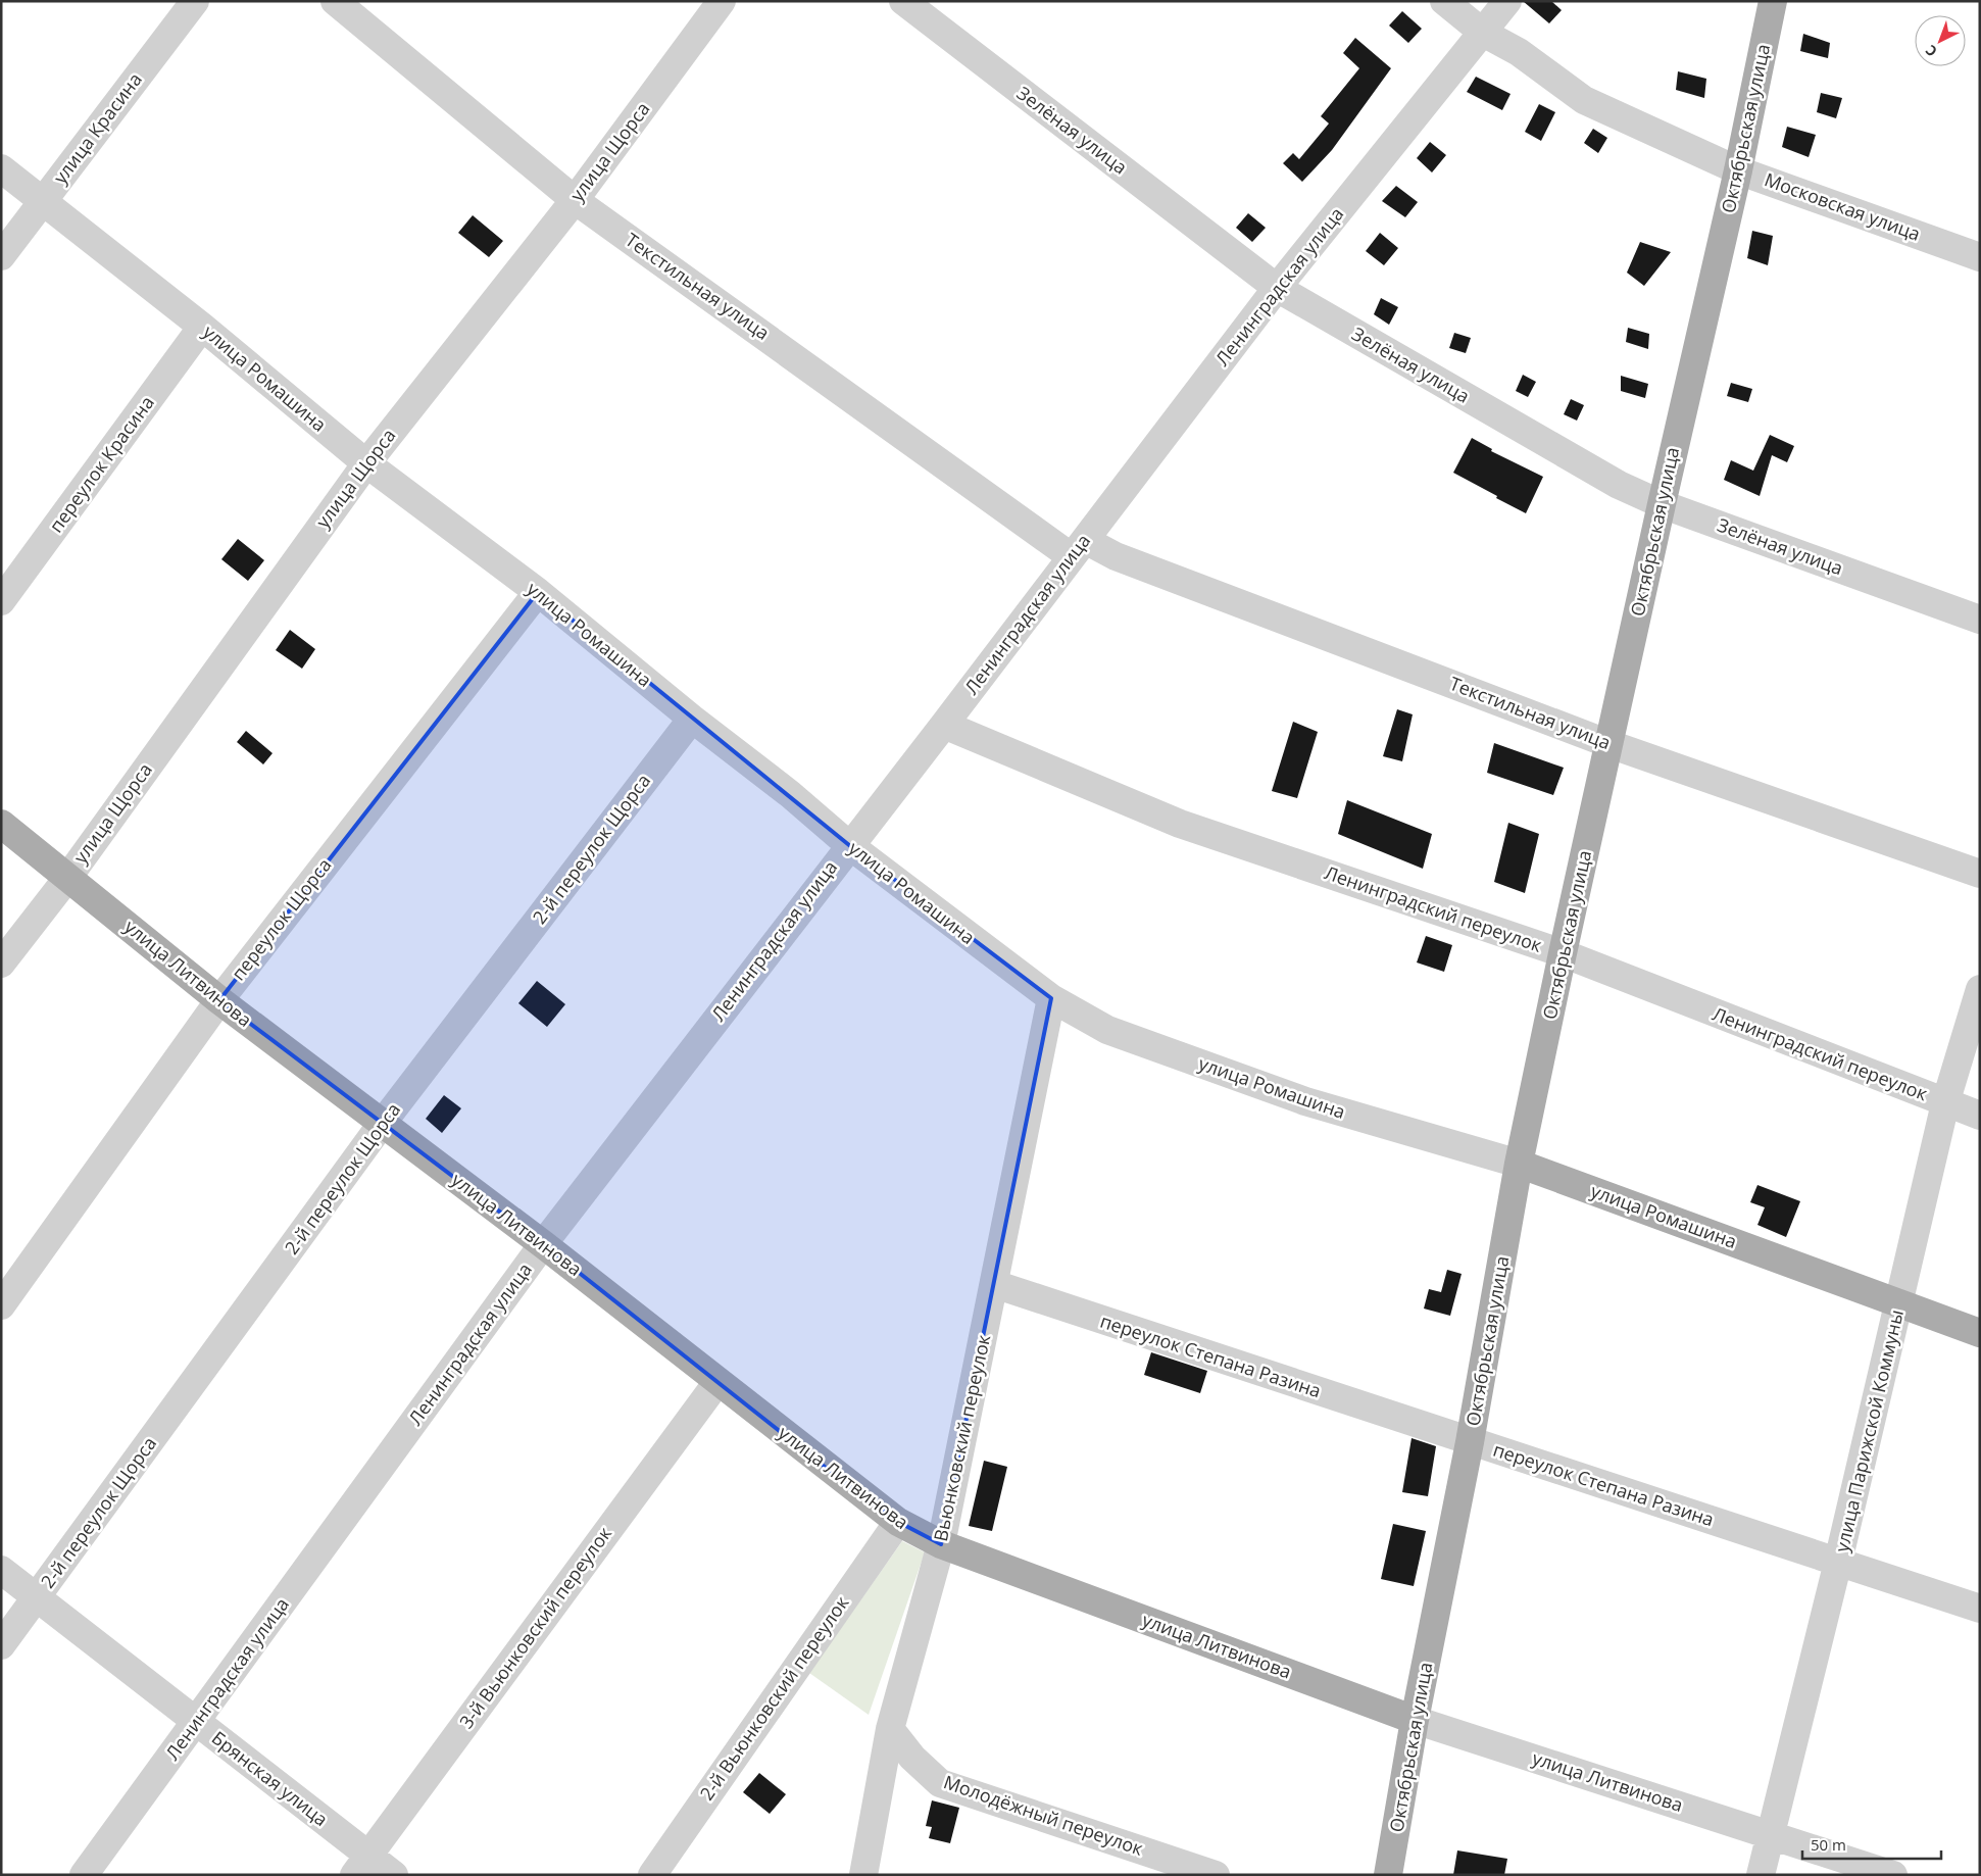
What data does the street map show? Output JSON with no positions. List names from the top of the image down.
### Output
{
  "streets": {
    "main road": ["Октябрьская улица", "улица Ромашина", "улица Литвинова"],
    "street": [
      "улица Красина",
      "Зелёная улица",
      "улица Щорса",
      "Московская улица",
      "Текстильная улица",
      "Ленинградская улица",
      "переулок Красина",
      "2-й переулок Щорса",
      "Ленинградский переулок",
      "переулок Щорса",
      "переулок Степана Разина",
      "улица Парижской Коммуны",
      "Вьюнковский переулок",
      "3-й Вьюнковский переулок",
      "2-й Вьюнковский переулок",
      "Брянская улица",
      "Молодёжный переулок"
    ]
  },
  "crossings": [
    ["улица Красина", "улица Ромашина"],
    ["Октябрьская улица", "Зелёная улица"],
    ["Октябрьская улица", "Московская улица"],
    ["Октябрьская улица", "Текстильная улица"],
    ["Октябрьская улица", "улица Ромашина"],
    ["Октябрьская улица", "Ленинградский переулок"],
    ["Октябрьская улица", "улица Литвинова"],
    ["Октябрьская улица", "переулок Степана Разина"],
    ["Зелёная улица", "Ленинградская улица"],
    ["улица Щорса", "Текстильная улица"],
    ["улица Щорса", "улица Ромашина"],
    ["улица Щорса", "улица Литвинова"],
    ["Московская улица", "Ленинградская улица"],
    ["Текстильная улица", "Ленинградская улица"],
    ["Ленинградская улица", "улица Ромашина"],
    ["Ленинградская улица", "Ленинградский переулок"],
    ["Ленинградская улица", "улица Литвинова"],
    ["Ленинградская улица", "Брянская улица"],
    ["улица Ромашина", "переулок Красина"],
    ["улица Ромашина", "2-й переулок Щорса"],
    ["улица Ромашина", "переулок Щорса"],
    ["улица Ромашина", "улица Парижской Коммуны"],
    ["улица Ромашина", "Вьюнковский переулок"],
    ["2-й переулок Щорса", "улица Литвинова"],
    ["2-й переулок Щорса", "Брянская улица"],
    ["Ленинградский переулок", "улица Парижской Коммуны"],
    ["переулок Щорса", "улица Литвинова"],
    ["улица Литвинова", "улица Парижской Коммуны"],
    ["улица Литвинова", "Вьюнковский переулок"],
    ["улица Литвинова", "3-й Вьюнковский переулок"],
    ["улица Литвинова", "2-й Вьюнковский переулок"],
    ["переулок Степана Разина", "улица Парижской Коммуны"],
    ["переулок Степана Разина", "Вьюнковский переулок"],
    ["Вьюнковский переулок", "Молодёжный переулок"],
    ["3-й Вьюнковский переулок", "Брянская улица"]
  ],
  "scale_bar": "50 m",
  "north": "bottom left"
}
